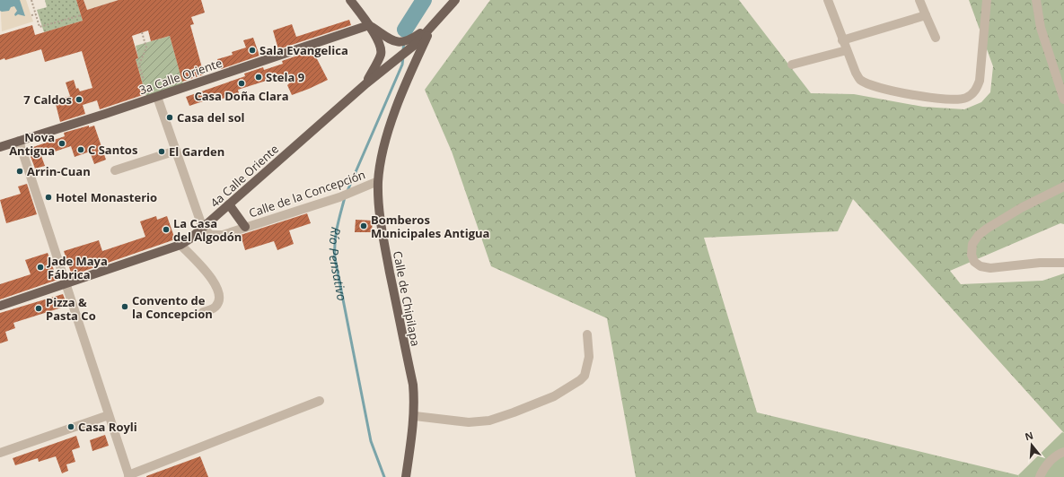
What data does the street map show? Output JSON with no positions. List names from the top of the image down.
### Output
{
  "streets": {
    "main road": ["3a Calle Oriente", "4a Calle Oriente", "Calle de Chipilapa"],
    "street": ["Calle de la Concepción"]
  },
  "crossings": [
    ["4a Calle Oriente", "Calle de la Concepción"],
    ["4a Calle Oriente", "Calle de Chipilapa"],
    ["Calle de la Concepción", "Calle de Chipilapa"]
  ],
  "water": ["Río Pensativo"],
  "places": [
    "Sala Evangelica",
    "Stela 9",
    "Casa Doña Clara",
    "7 Caldos",
    "Casa del sol",
    "Nova Antigua",
    "C Santos",
    "El Garden",
    "Arrin-Cuan",
    "Hotel Monasterio",
    "Bomberos Municipales Antigua",
    "La Casa del Algodón",
    "Jade Maya Fábrica",
    "Convento de la Concepcion",
    "Pizza & Pasta Co",
    "Casa Royli"
  ],
  "north": "top"
}
